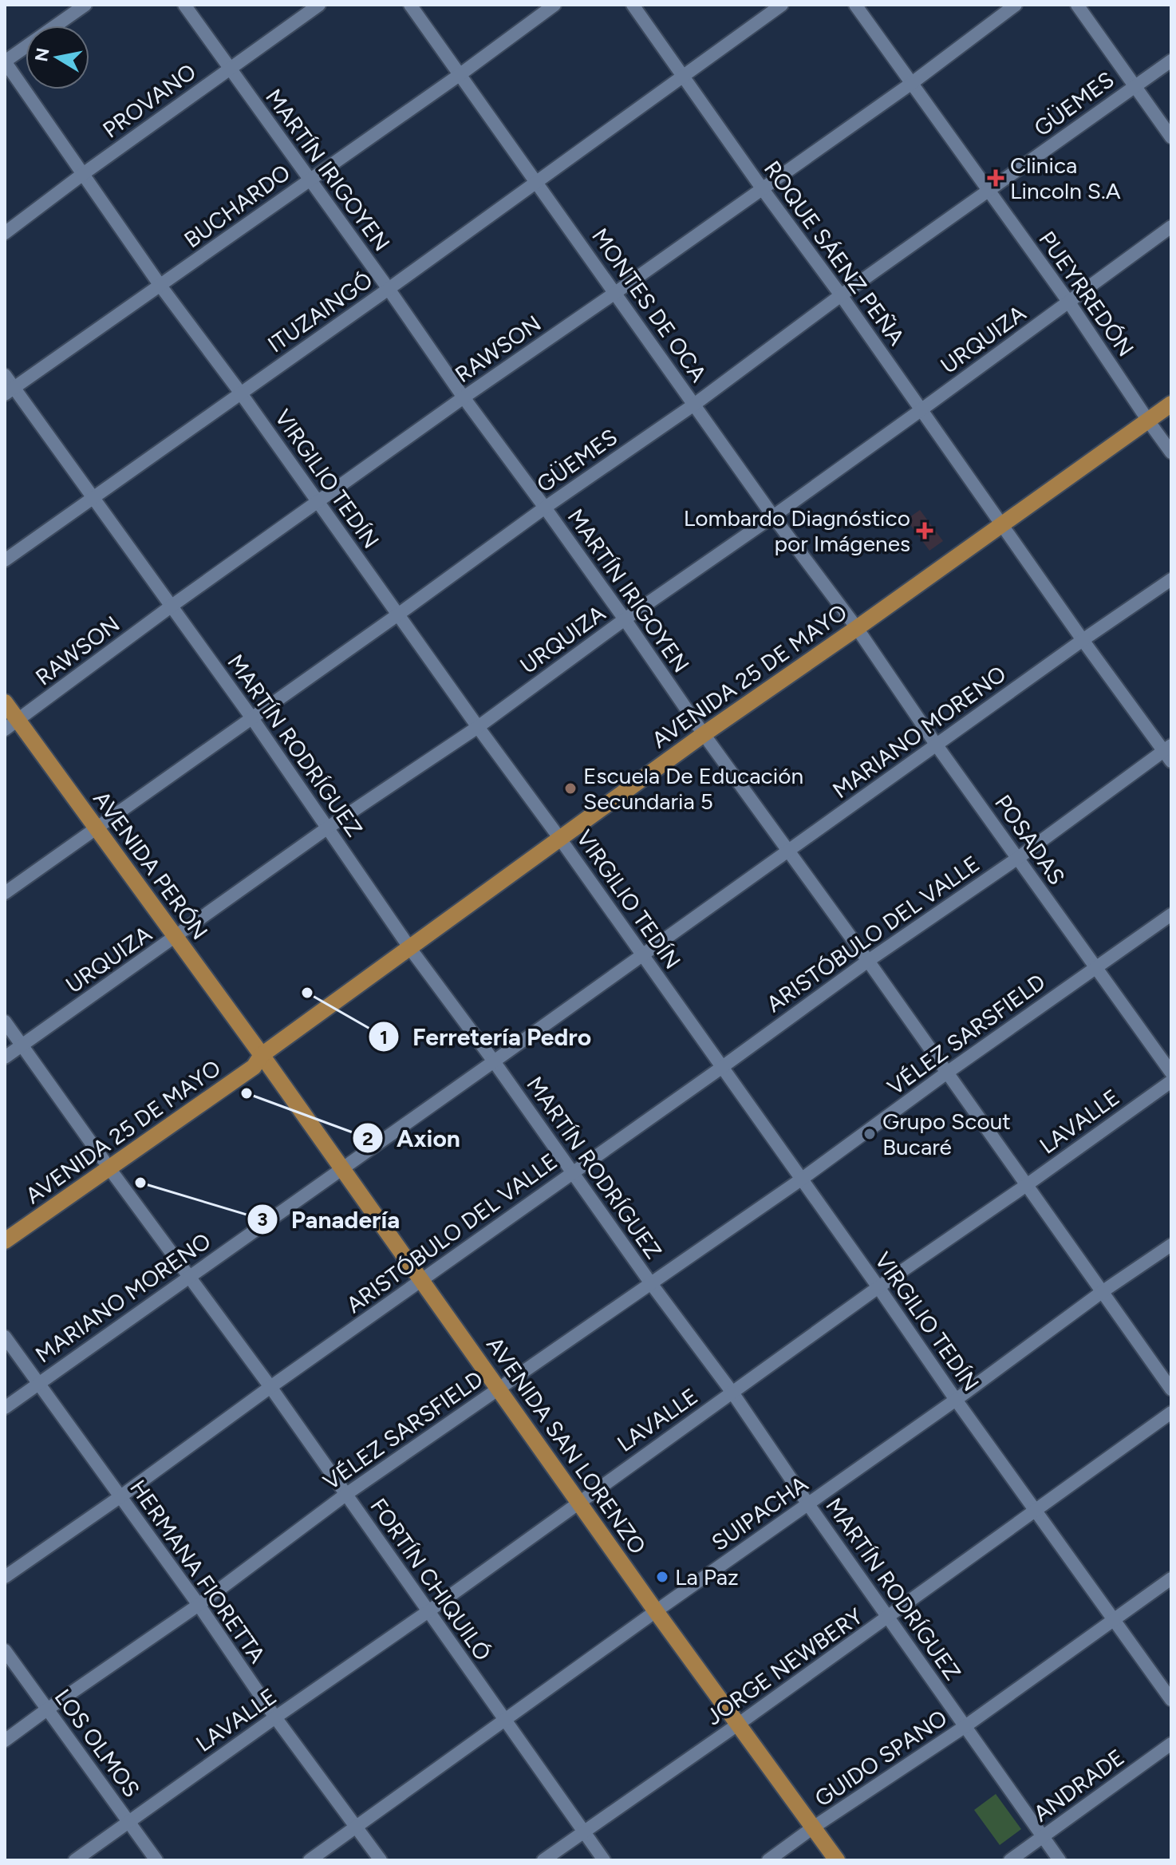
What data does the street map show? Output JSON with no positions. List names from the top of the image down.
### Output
{
  "streets": {
    "main road": ["AVENIDA 25 DE MAYO", "AVENIDA PERÓN", "AVENIDA SAN LORENZO"],
    "street": [
      "PROVANO",
      "GÜEMES",
      "MARTÍN IRIGOYEN",
      "BUCHARDO",
      "ROQUE SÁENZ PEÑA",
      "PUEYRREDÓN",
      "MONTES DE OCA",
      "ITUZAINGÓ",
      "URQUIZA",
      "RAWSON",
      "VIRGILIO TEDÍN",
      "MARIANO MORENO",
      "MARTÍN RODRÍGUEZ",
      "POSADAS",
      "ARISTÓBULO DEL VALLE",
      "VÉLEZ SARSFIELD",
      "LAVALLE",
      "SUIPACHA",
      "HERMANA FIORETTA",
      "FORTÍN CHIQUILÓ",
      "JORGE NEWBERY",
      "LOS OLMOS",
      "GUIDO SPANO",
      "ANDRADE"
    ]
  },
  "crossings": [
    ["PROVANO", "MARTÍN IRIGOYEN"],
    ["PROVANO", "VIRGILIO TEDÍN"],
    ["GÜEMES", "MARTÍN IRIGOYEN"],
    ["GÜEMES", "ROQUE SÁENZ PEÑA"],
    ["GÜEMES", "PUEYRREDÓN"],
    ["GÜEMES", "MONTES DE OCA"],
    ["GÜEMES", "VIRGILIO TEDÍN"],
    ["GÜEMES", "MARTÍN RODRÍGUEZ"],
    ["GÜEMES", "AVENIDA PERÓN"],
    ["MARTÍN IRIGOYEN", "BUCHARDO"],
    ["MARTÍN IRIGOYEN", "ITUZAINGÓ"],
    ["MARTÍN IRIGOYEN", "URQUIZA"],
    ["MARTÍN IRIGOYEN", "RAWSON"],
    ["MARTÍN IRIGOYEN", "AVENIDA 25 DE MAYO"],
    ["MARTÍN IRIGOYEN", "MARIANO MORENO"],
    ["MARTÍN IRIGOYEN", "ARISTÓBULO DEL VALLE"],
    ["MARTÍN IRIGOYEN", "VÉLEZ SARSFIELD"],
    ["MARTÍN IRIGOYEN", "LAVALLE"],
    ["MARTÍN IRIGOYEN", "SUIPACHA"],
    ["BUCHARDO", "MONTES DE OCA"],
    ["BUCHARDO", "VIRGILIO TEDÍN"],
    ["BUCHARDO", "MARTÍN RODRÍGUEZ"],
    ["ROQUE SÁENZ PEÑA", "ITUZAINGÓ"],
    ["ROQUE SÁENZ PEÑA", "URQUIZA"],
    ["ROQUE SÁENZ PEÑA", "RAWSON"],
    ["ROQUE SÁENZ PEÑA", "AVENIDA 25 DE MAYO"],
    ["ROQUE SÁENZ PEÑA", "MARIANO MORENO"],
    ["ROQUE SÁENZ PEÑA", "ARISTÓBULO DEL VALLE"],
    ["PUEYRREDÓN", "URQUIZA"],
    ["PUEYRREDÓN", "RAWSON"],
    ["PUEYRREDÓN", "AVENIDA 25 DE MAYO"],
    ["MONTES DE OCA", "ITUZAINGÓ"],
    ["MONTES DE OCA", "URQUIZA"],
    ["MONTES DE OCA", "RAWSON"],
    ["MONTES DE OCA", "AVENIDA 25 DE MAYO"],
    ["MONTES DE OCA", "POSADAS"],
    ["ITUZAINGÓ", "VIRGILIO TEDÍN"],
    ["ITUZAINGÓ", "MARTÍN RODRÍGUEZ"],
    ["URQUIZA", "VIRGILIO TEDÍN"],
    ["URQUIZA", "MARTÍN RODRÍGUEZ"],
    ["URQUIZA", "AVENIDA PERÓN"],
    ["URQUIZA", "FORTÍN CHIQUILÓ"],
    ["RAWSON", "VIRGILIO TEDÍN"],
    ["RAWSON", "MARTÍN RODRÍGUEZ"],
    ["RAWSON", "AVENIDA PERÓN"],
    ["VIRGILIO TEDÍN", "AVENIDA 25 DE MAYO"],
    ["VIRGILIO TEDÍN", "MARIANO MORENO"],
    ["VIRGILIO TEDÍN", "ARISTÓBULO DEL VALLE"],
    ["VIRGILIO TEDÍN", "VÉLEZ SARSFIELD"],
    ["VIRGILIO TEDÍN", "LAVALLE"],
    ["VIRGILIO TEDÍN", "SUIPACHA"],
    ["VIRGILIO TEDÍN", "JORGE NEWBERY"],
    ["VIRGILIO TEDÍN", "GUIDO SPANO"],
    ["AVENIDA 25 DE MAYO", "MARTÍN RODRÍGUEZ"],
    ["AVENIDA 25 DE MAYO", "POSADAS"],
    ["AVENIDA 25 DE MAYO", "AVENIDA PERÓN"],
    ["AVENIDA 25 DE MAYO", "AVENIDA SAN LORENZO"],
    ["AVENIDA 25 DE MAYO", "FORTÍN CHIQUILÓ"],
    ["MARIANO MORENO", "MARTÍN RODRÍGUEZ"],
    ["MARIANO MORENO", "POSADAS"],
    ["MARIANO MORENO", "AVENIDA SAN LORENZO"],
    ["MARIANO MORENO", "HERMANA FIORETTA"],
    ["MARIANO MORENO", "FORTÍN CHIQUILÓ"],
    ["MARTÍN RODRÍGUEZ", "ARISTÓBULO DEL VALLE"],
    ["MARTÍN RODRÍGUEZ", "VÉLEZ SARSFIELD"],
    ["MARTÍN RODRÍGUEZ", "LAVALLE"],
    ["MARTÍN RODRÍGUEZ", "SUIPACHA"],
    ["MARTÍN RODRÍGUEZ", "JORGE NEWBERY"],
    ["MARTÍN RODRÍGUEZ", "GUIDO SPANO"],
    ["MARTÍN RODRÍGUEZ", "ANDRADE"],
    ["POSADAS", "ARISTÓBULO DEL VALLE"],
    ["POSADAS", "VÉLEZ SARSFIELD"],
    ["AVENIDA PERÓN", "AVENIDA SAN LORENZO"],
    ["ARISTÓBULO DEL VALLE", "AVENIDA SAN LORENZO"],
    ["ARISTÓBULO DEL VALLE", "HERMANA FIORETTA"],
    ["ARISTÓBULO DEL VALLE", "FORTÍN CHIQUILÓ"],
    ["VÉLEZ SARSFIELD", "AVENIDA SAN LORENZO"],
    ["VÉLEZ SARSFIELD", "HERMANA FIORETTA"],
    ["VÉLEZ SARSFIELD", "FORTÍN CHIQUILÓ"],
    ["VÉLEZ SARSFIELD", "LOS OLMOS"],
    ["LAVALLE", "AVENIDA SAN LORENZO"],
    ["LAVALLE", "HERMANA FIORETTA"],
    ["LAVALLE", "FORTÍN CHIQUILÓ"],
    ["LAVALLE", "LOS OLMOS"],
    ["AVENIDA SAN LORENZO", "SUIPACHA"],
    ["AVENIDA SAN LORENZO", "JORGE NEWBERY"],
    ["AVENIDA SAN LORENZO", "GUIDO SPANO"],
    ["SUIPACHA", "HERMANA FIORETTA"],
    ["SUIPACHA", "FORTÍN CHIQUILÓ"],
    ["FORTÍN CHIQUILÓ", "JORGE NEWBERY"]
  ],
  "places": {
    "health": ["Clinica Lincoln S.A", "Lombardo Diagnóstico por Imágenes"],
    "other": [
      "Escuela De Educación Secundaria 5",
      "Ferretería Pedro",
      "Axion",
      "Grupo Scout Bucaré",
      "Panadería",
      "La Paz"
    ]
  },
  "north": "left"
}
